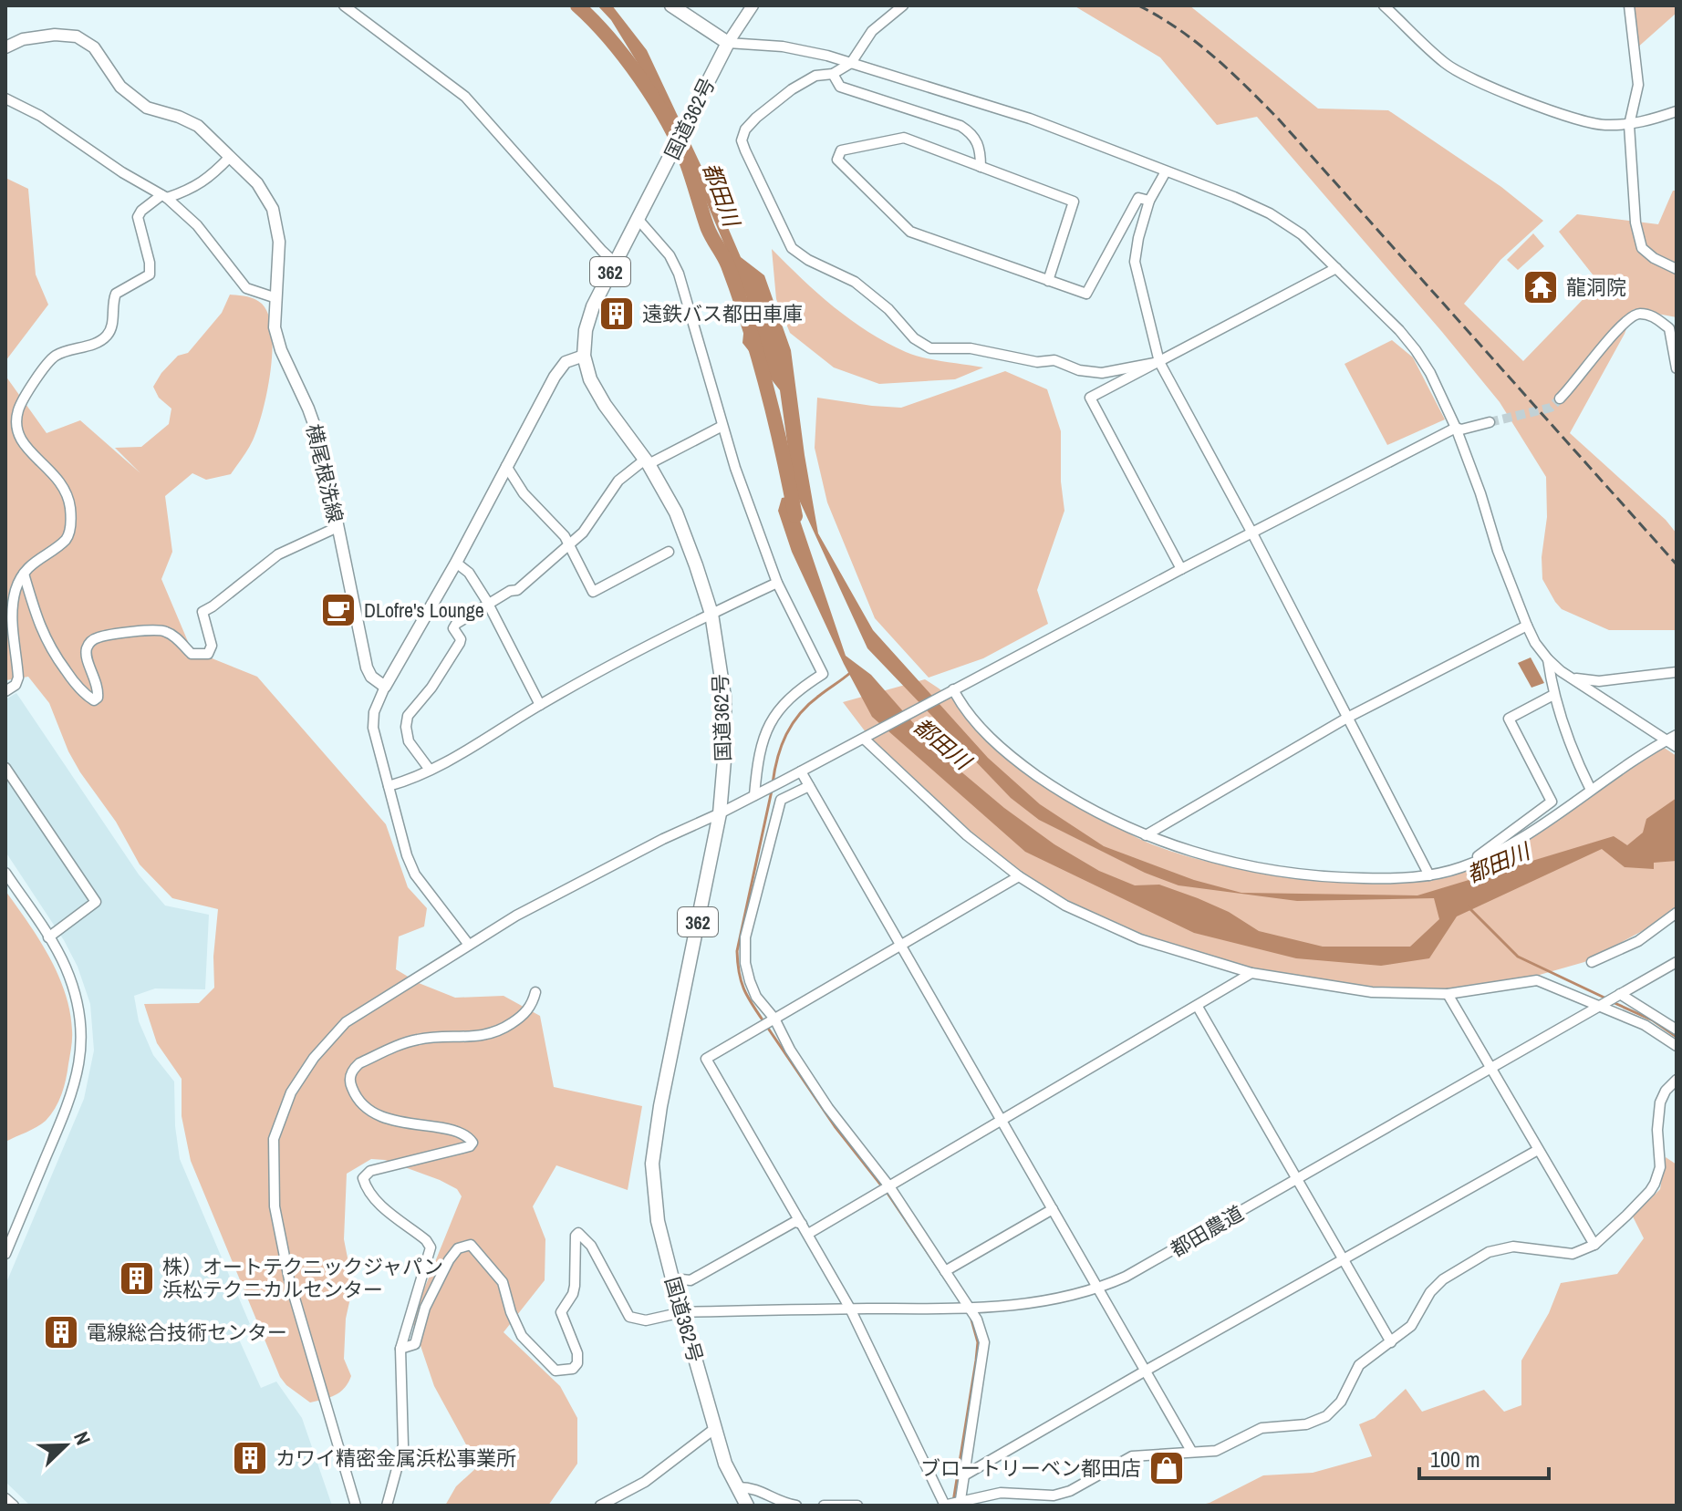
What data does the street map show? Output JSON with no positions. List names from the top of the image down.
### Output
{
  "streets": {
    "highway": ["国道362号", "362"],
    "main road": ["横尾根洗線"],
    "street": ["都田農道"]
  },
  "crossings": [
    ["国道362号", "都田農道"]
  ],
  "water": ["都田川"],
  "places": {
    "temple": ["龍洞院"],
    "building": [
      "遠鉄バス都田車庫",
      "株）オートテクニックジャパン 浜松テクニカルセンター",
      "電線総合技術センター",
      "カワイ精密金属浜松事業所"
    ],
    "cafe": ["DLofre's Lounge"],
    "shop": ["ブロートリーベン都田店"]
  },
  "scale_bar": "100 m",
  "north": "top right"
}
